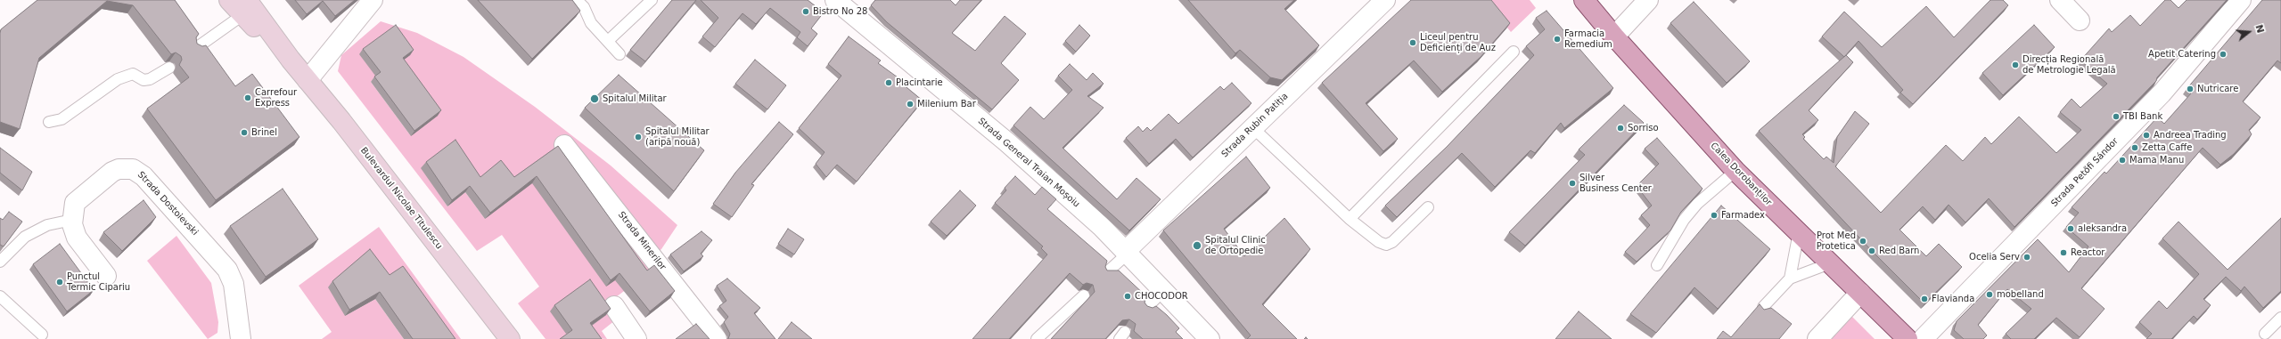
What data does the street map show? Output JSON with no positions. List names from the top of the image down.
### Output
{
  "streets": {
    "main road": ["Calea Dorobanților", "Bulevardul Nicolae Titulescu"],
    "street": [
      "Strada Rubin Patiția",
      "Strada General Traian Moșoiu",
      "Strada Petőfi Sándor",
      "Strada Dostoievski",
      "Strada Minerilor"
    ]
  },
  "crossings": [
    ["Strada Rubin Patiția", "Strada General Traian Moșoiu"]
  ],
  "places": [
    "Bistro No 28",
    "Farmacia Remedium",
    "Liceul pentru Deficienți de Auz",
    "Apetit Catering",
    "Direcția Regională de Metrologie Legală",
    "Placintarie",
    "Nutricare",
    "Carrefour Express",
    "Spitalul Militar",
    "Milenium Bar",
    "TBI Bank",
    "Sorriso",
    "Brinel",
    "Andreea Trading",
    "Spitalul Militar (aripă nouă)",
    "Zetta Caffe",
    "Mama Manu",
    "Silver Business Center",
    "Farmadex",
    "aleksandra",
    "Prot Med Protetica",
    "Spitalul Clinic de Ortopedie",
    "Red Barn",
    "Reactor",
    "Ocelia Serv",
    "Punctul Termic Cipariu",
    "mobelland",
    "CHOCODOR",
    "Flavianda"
  ],
  "north": "right"
}
